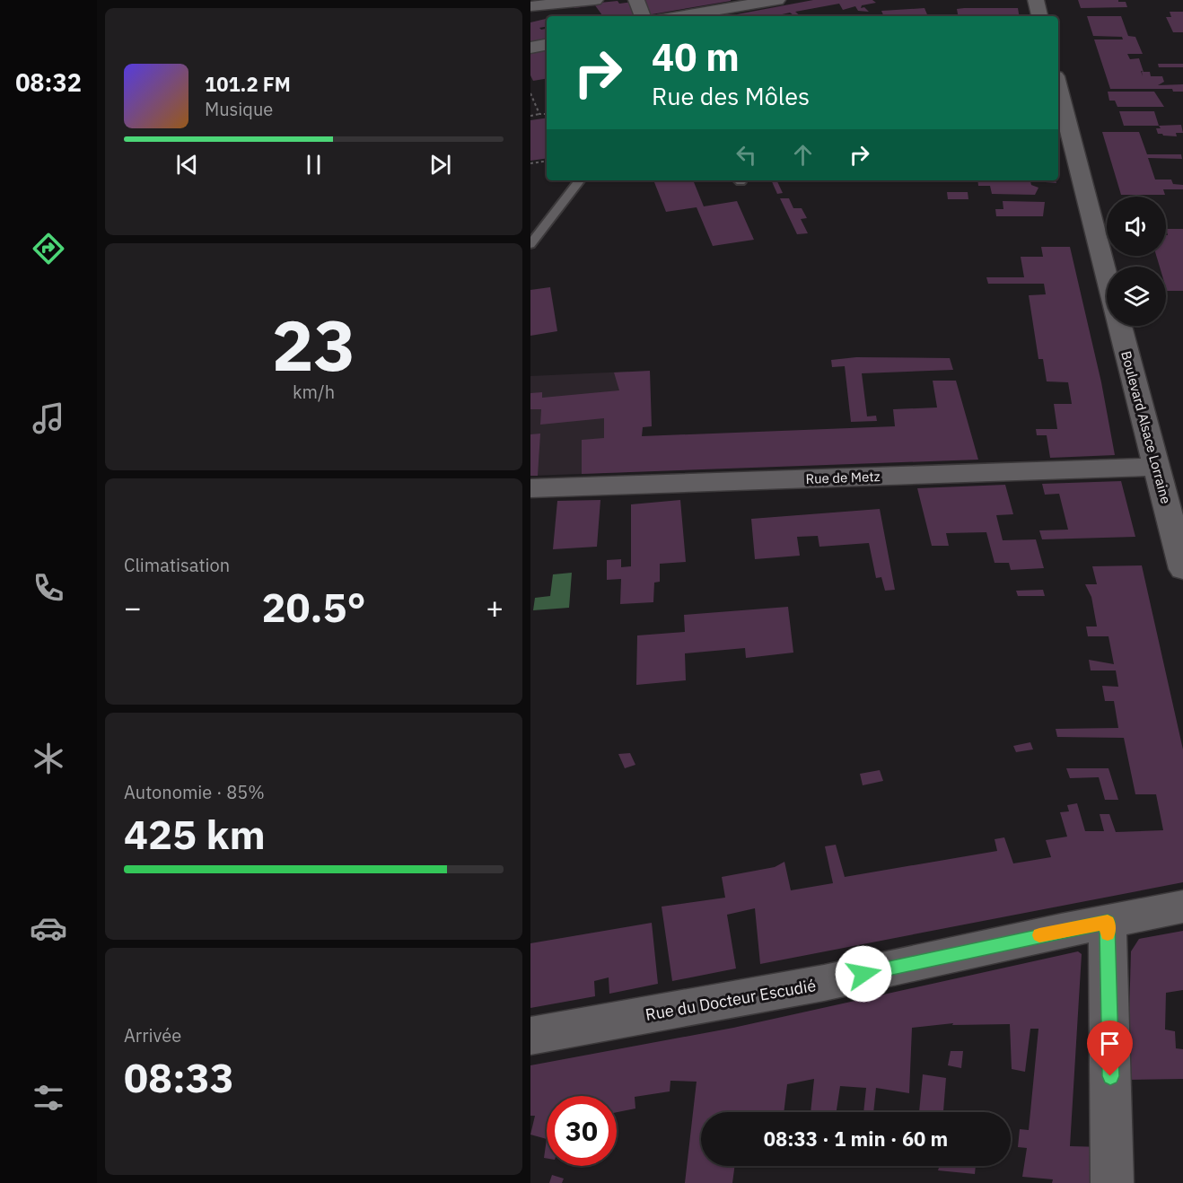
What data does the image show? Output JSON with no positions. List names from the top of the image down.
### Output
{
  "streets": {
    "street": ["Boulevard Alsace Lorraine", "Rue de Metz", "Rue du Docteur Escudié"]
  },
  "crossings": [
    ["Boulevard Alsace Lorraine", "Rue de Metz"]
  ],
  "page": {
    "tabs": "08:32",
    "turn": ["40 m", "Rue des Môles"],
    "song": ["101.2 FM", "Musique"],
    "tile": [
      ["23", "km/h"],
      "Climatisation",
      ["Autonomie · 85%", "425 km"],
      ["Arrivée", "08:33"]
    ],
    "heat": ["−", "20.5°", "+"],
    "limit": "30",
    "trip": "08:33 · 1 min · 60 m"
  }
}
